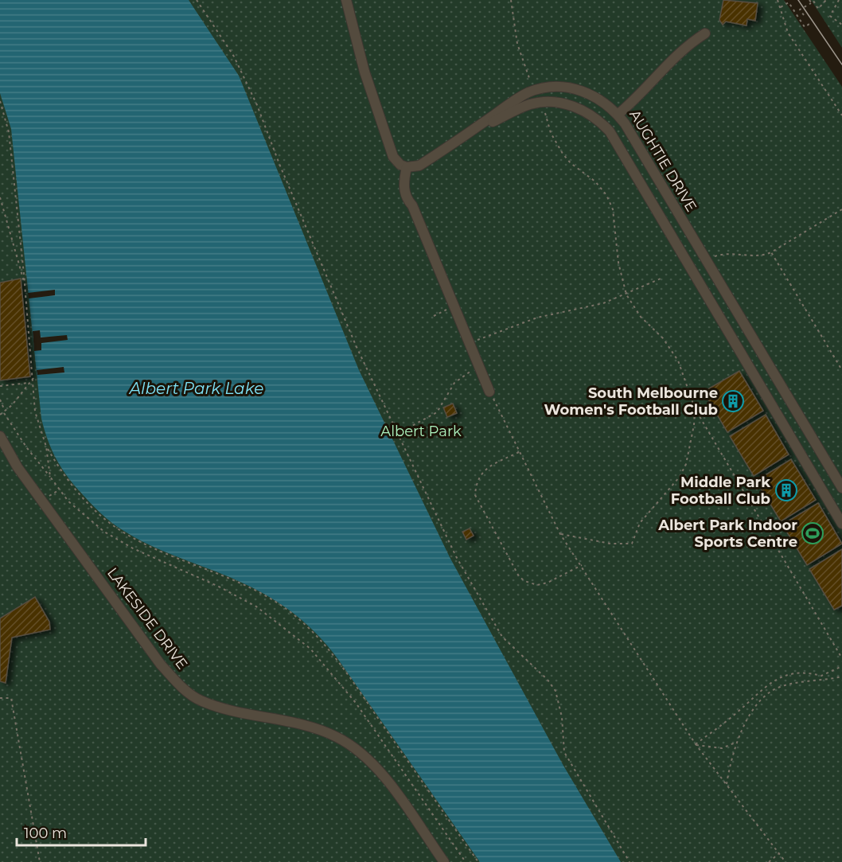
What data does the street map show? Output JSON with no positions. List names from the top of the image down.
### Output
{
  "streets": {
    "street": ["AUGHTIE DRIVE", "LAKESIDE DRIVE"]
  },
  "water": ["Albert Park Lake"],
  "parks": ["Albert Park"],
  "places": {
    "building": ["South Melbourne Women's Football Club", "Middle Park Football Club"],
    "sports": ["Albert Park Indoor Sports Centre"]
  },
  "scale_bar": "100 m"
}
